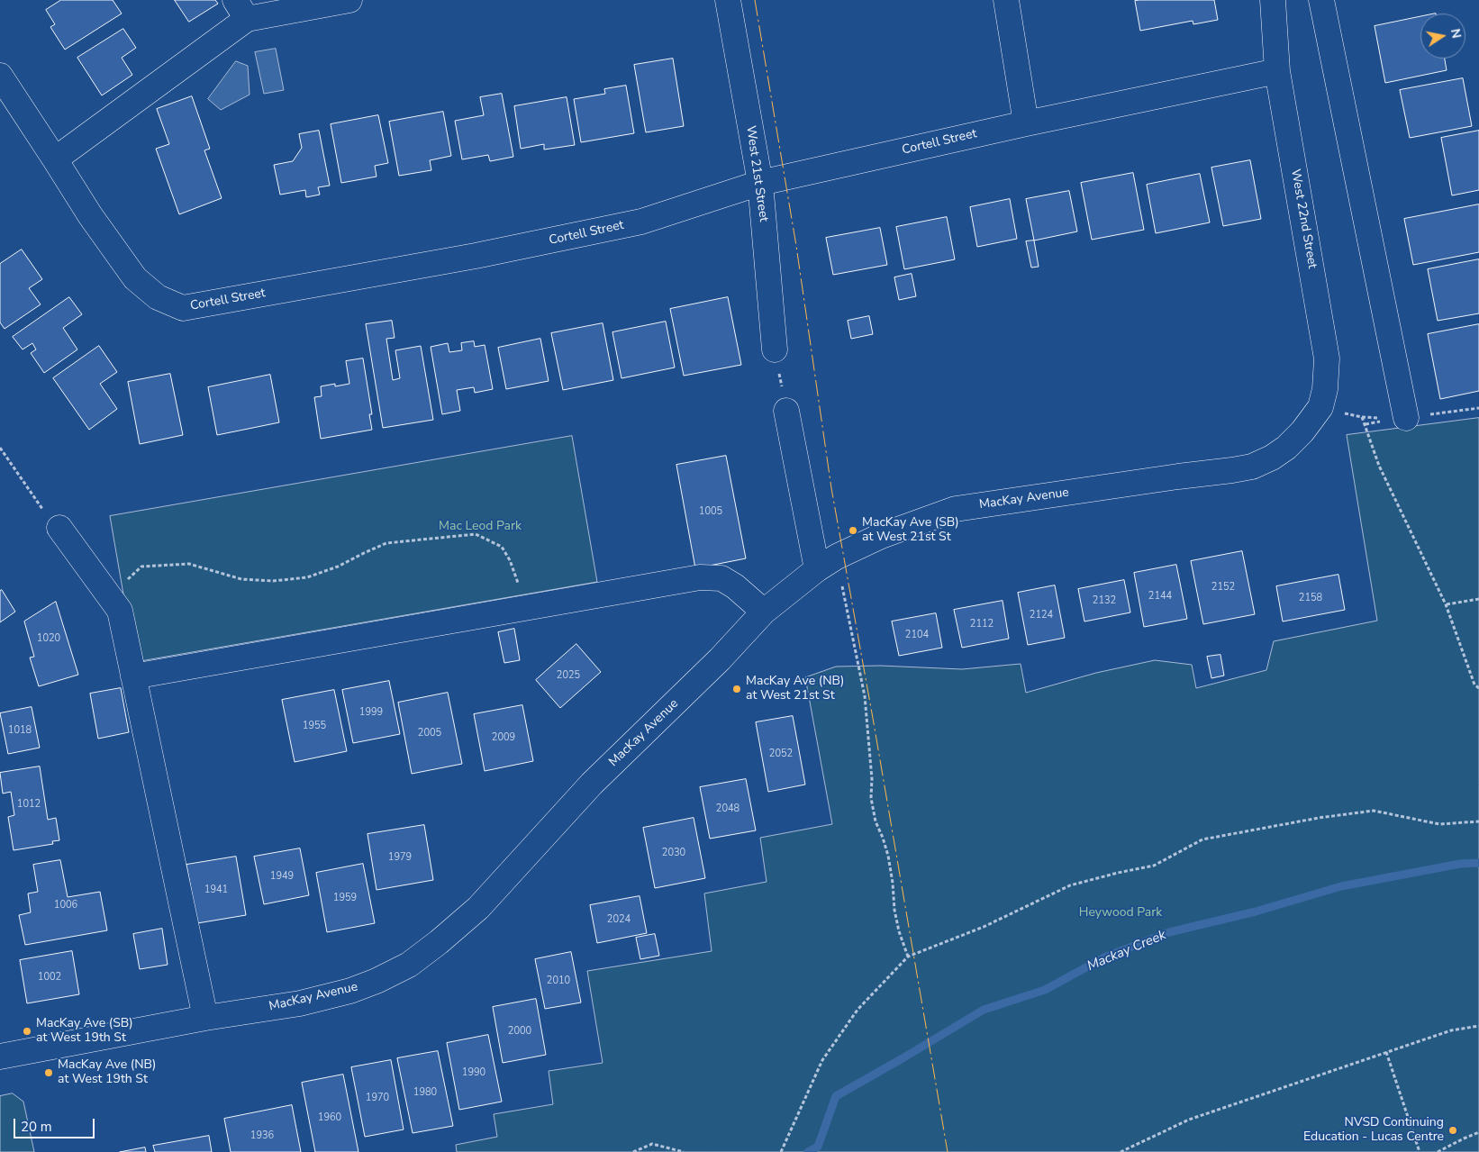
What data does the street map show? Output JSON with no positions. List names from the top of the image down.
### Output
{
  "streets": {
    "street": [
      "Cortell Street",
      "West 21st Street",
      "West 22nd Street",
      "MacKay Avenue"
    ]
  },
  "crossings": [
    ["Cortell Street", "West 21st Street"],
    ["Cortell Street", "West 22nd Street"],
    ["West 22nd Street", "MacKay Avenue"]
  ],
  "water": ["Mackay Creek"],
  "parks": ["Mac Leod Park", "Heywood Park"],
  "places": [
    "MacKay Ave (SB) at West 21st St",
    "MacKay Ave (NB) at West 21st St",
    "MacKay Ave (SB) at West 19th St",
    "MacKay Ave (NB) at West 19th St",
    "NVSD Continuing Education - Lucas Centre"
  ],
  "house_numbers": [
    "1005",
    "2152",
    "2144",
    "2158",
    "2132",
    "2124",
    "2112",
    "2104",
    "1020",
    "2025",
    "1999",
    "1955",
    "1018",
    "2005",
    "2009",
    "2052",
    "1012",
    "2048",
    "2030",
    "1979",
    "1949",
    "1941",
    "1959",
    "1006",
    "2024",
    "1002",
    "2010",
    "2000",
    "1990",
    "1980",
    "1970",
    "1960",
    "1936"
  ],
  "scale_bar": "20 m",
  "north": "right"
}
